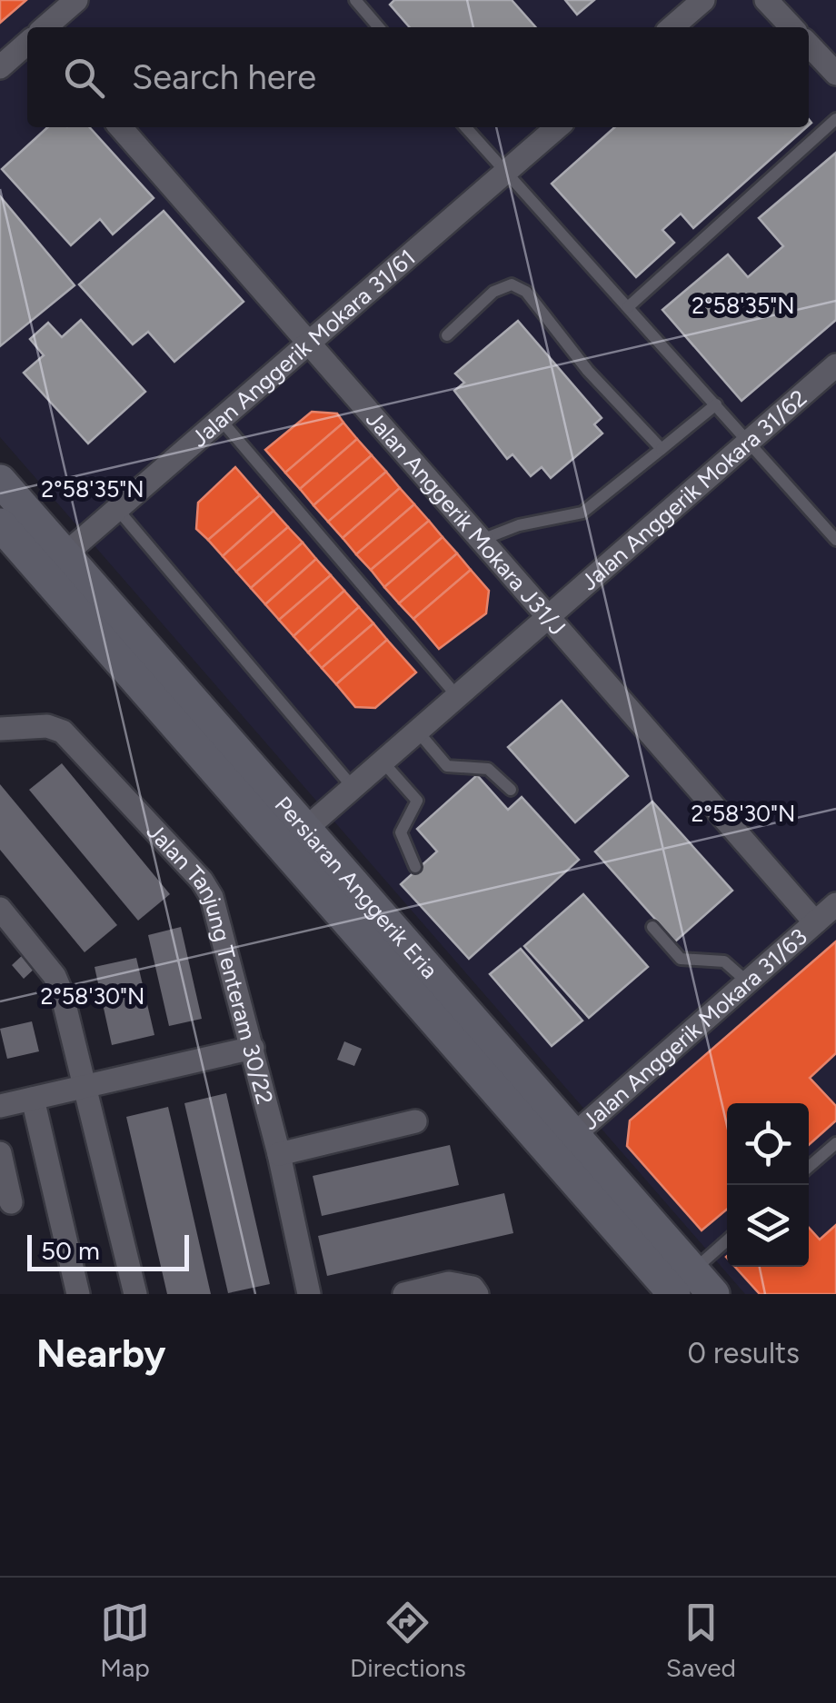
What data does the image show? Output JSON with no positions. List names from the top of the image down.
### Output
{
  "streets": {
    "street": [
      "Jalan Anggerik Mokara 31/61",
      "Jalan Anggerik Mokara 31/62",
      "Jalan Anggerik Mokara J31/J",
      "Persiaran Anggerik Eria",
      "Jalan Tanjung Tenteram 30/22",
      "Jalan Anggerik Mokara 31/63"
    ]
  },
  "crossings": [
    ["Jalan Anggerik Mokara 31/61", "Jalan Anggerik Mokara J31/J"],
    ["Jalan Anggerik Mokara 31/61", "Persiaran Anggerik Eria"],
    ["Jalan Anggerik Mokara 31/62", "Jalan Anggerik Mokara J31/J"],
    ["Jalan Anggerik Mokara 31/62", "Persiaran Anggerik Eria"],
    ["Jalan Anggerik Mokara J31/J", "Jalan Anggerik Mokara 31/63"],
    ["Persiaran Anggerik Eria", "Jalan Anggerik Mokara 31/63"]
  ],
  "scale_bar": "50 m",
  "page": {
    "search": "Search here",
    "scale": "50 m",
    "heading": ["Nearby", "0 results"],
    "nav": ["Map", "Directions", "Saved"]
  },
  "coordinates": ["2°58'35\"N", "2°58'30\"N"]
}
